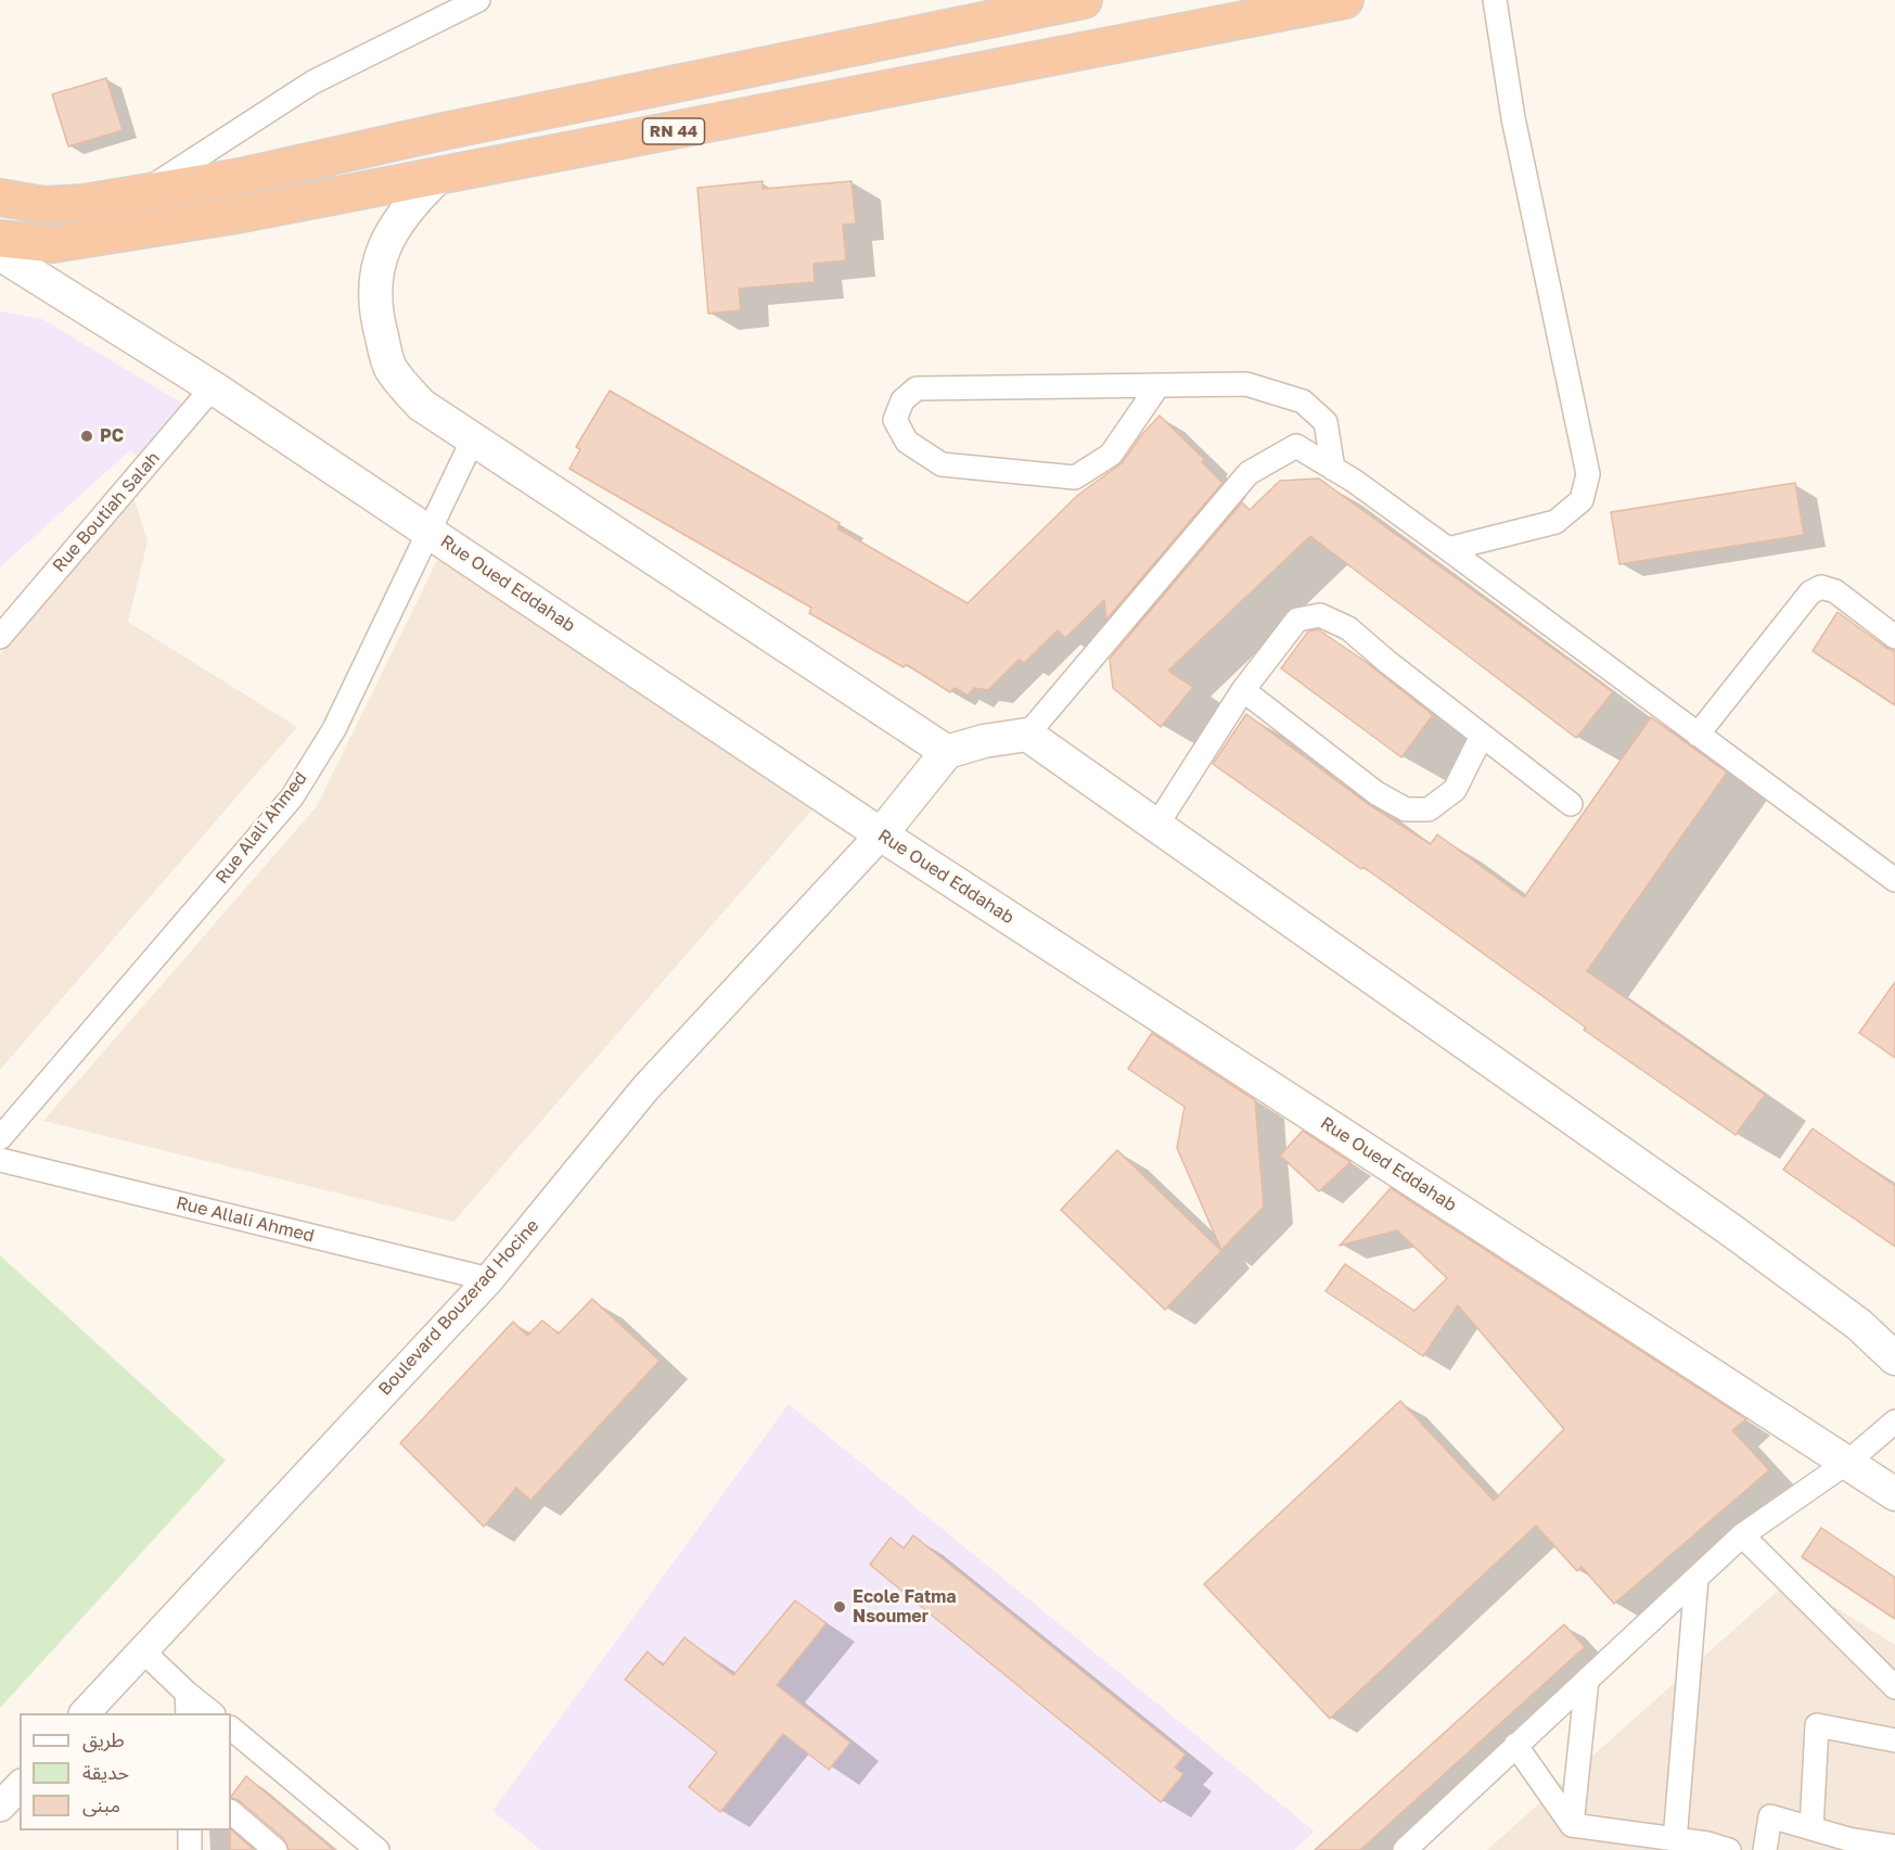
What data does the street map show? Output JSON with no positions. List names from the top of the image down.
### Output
{
  "streets": {
    "highway": ["RN 44"],
    "main road": ["Rue Oued Eddahab"],
    "street": [
      "Rue Boutiah Salah",
      "Rue Alali Ahmed",
      "Rue Allali Ahmed",
      "Boulevard Bouzerad Hocine"
    ]
  },
  "crossings": [
    ["Rue Boutiah Salah", "Rue Oued Eddahab"],
    ["Rue Oued Eddahab", "Rue Alali Ahmed"],
    ["Rue Oued Eddahab", "Boulevard Bouzerad Hocine"],
    ["Rue Allali Ahmed", "Boulevard Bouzerad Hocine"]
  ],
  "places": ["PC", "Ecole Fatma Nsoumer"],
  "legend": ["طريق", "حديقة", "مبنى"]
}
